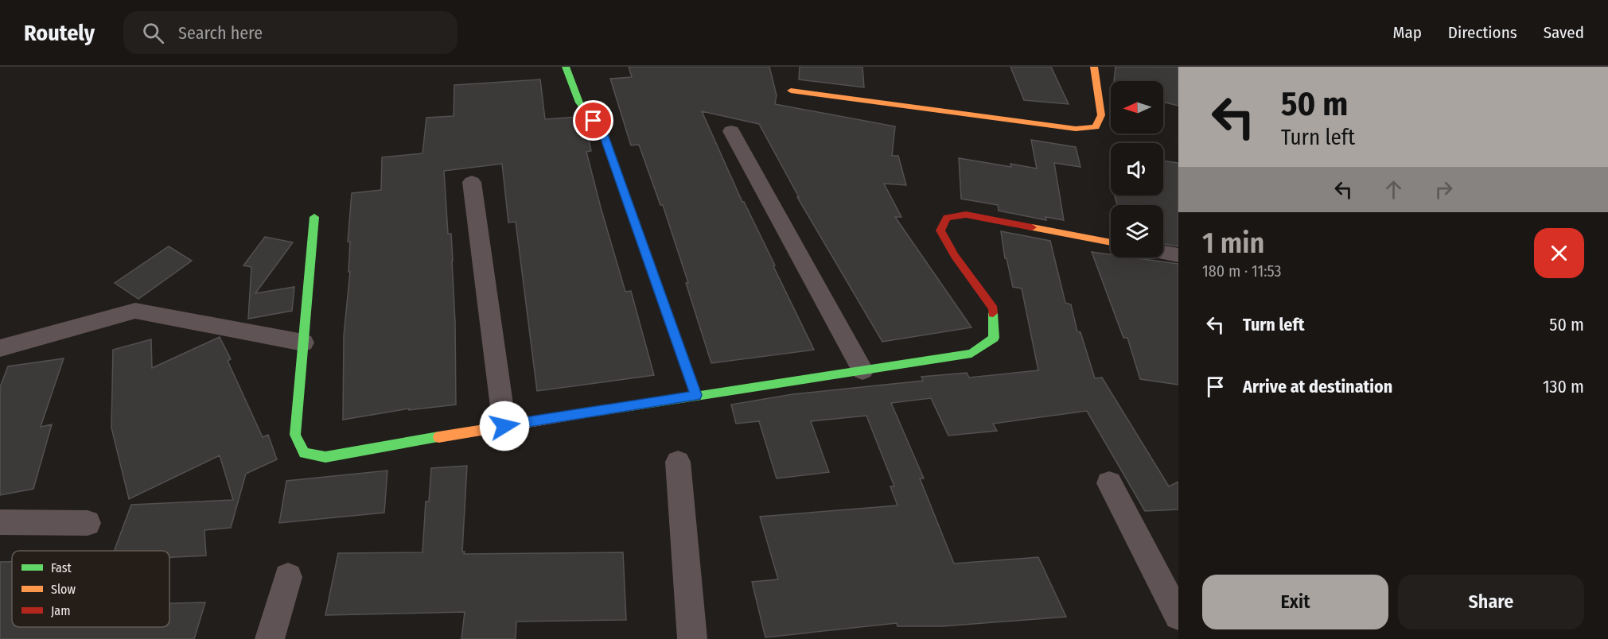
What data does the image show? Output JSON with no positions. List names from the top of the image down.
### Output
{
  "legend": ["Fast", "Slow", "Jam"],
  "north": "left",
  "page": {
    "header": "Routely",
    "search": "Search here",
    "nav": ["Map", "Directions", "Saved"],
    "turn": ["50 m", "Turn left"],
    "heading": ["1 min", "180 m · 11:53"],
    "list": [
      {
        "name": "Turn left",
        "value": "50 m"
      },
      {
        "name": "Arrive at destination",
        "value": "130 m"
      }
    ],
    "buttons": ["Exit", "Share"]
  }
}
